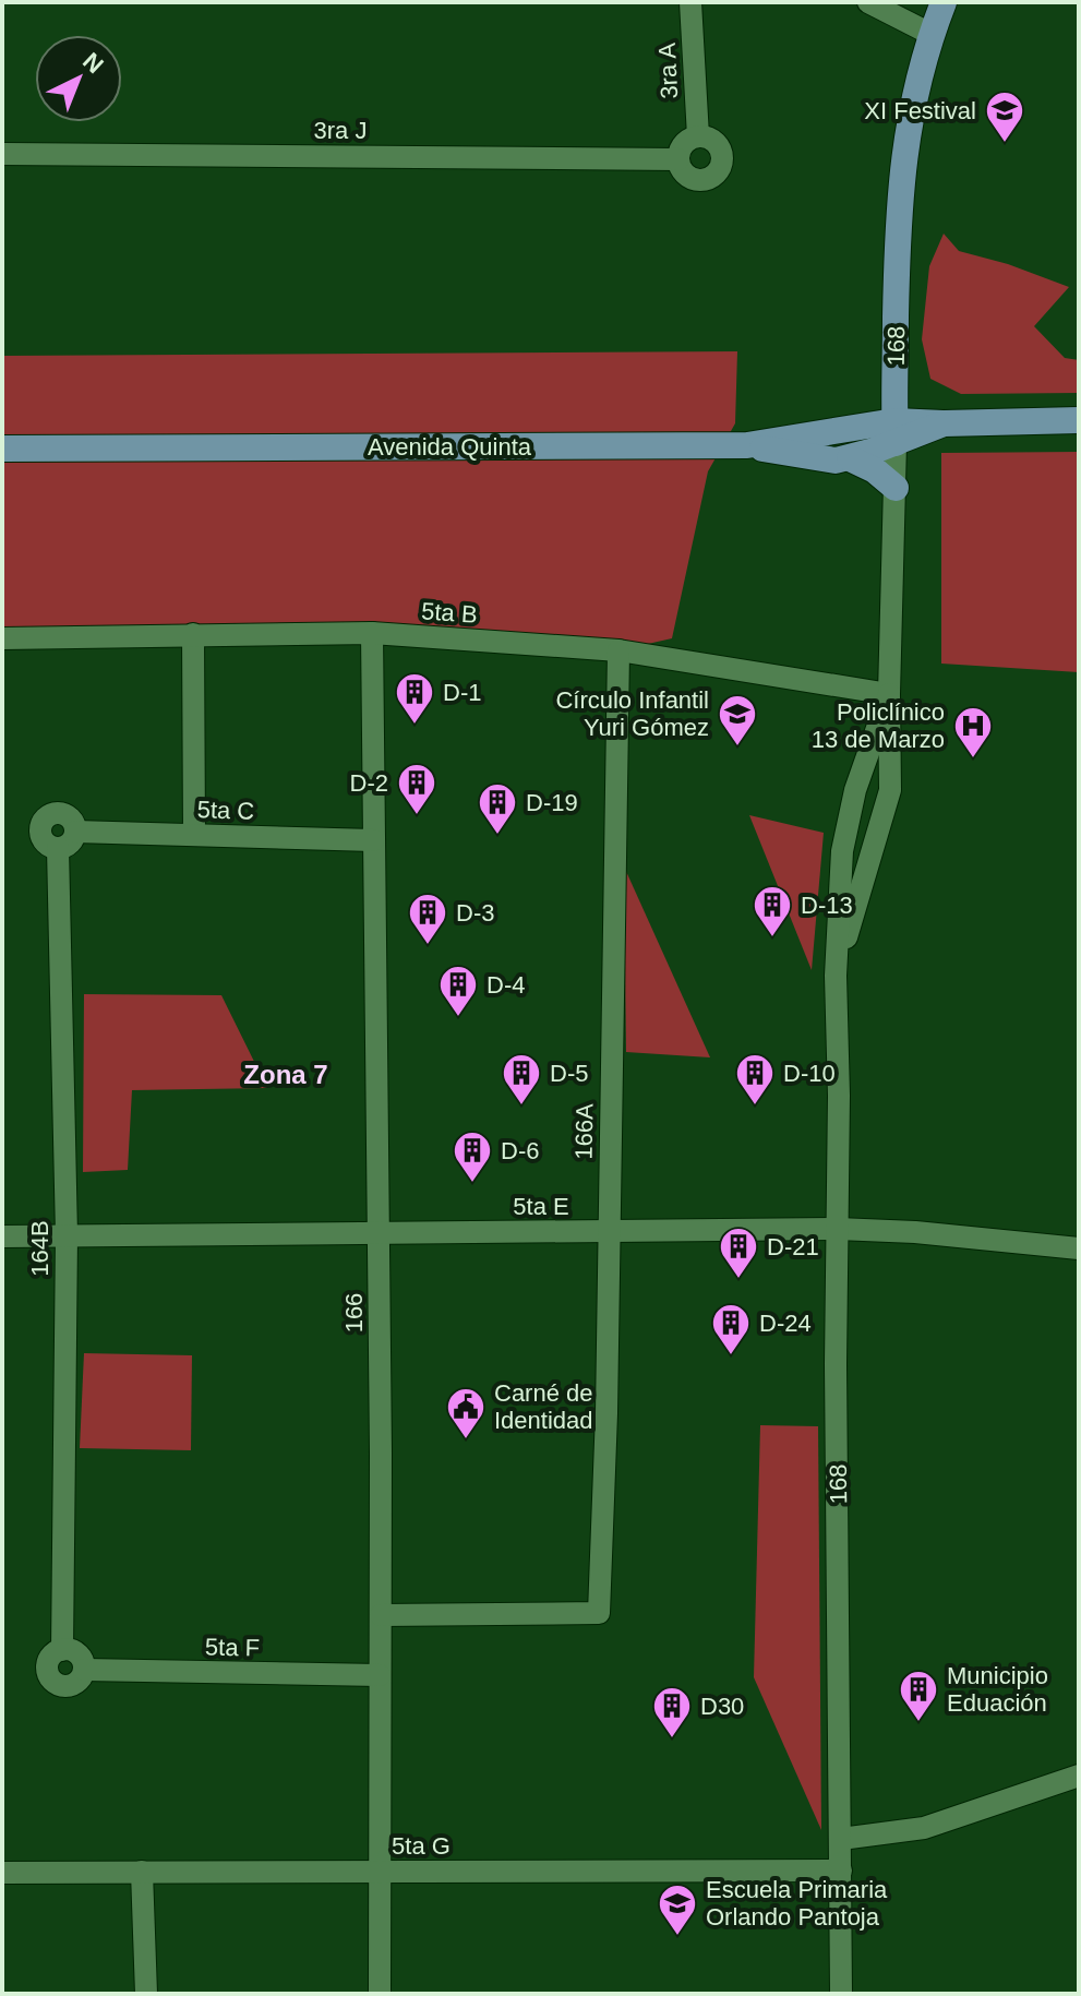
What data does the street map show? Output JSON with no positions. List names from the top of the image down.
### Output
{
  "streets": {
    "main road": ["168", "Avenida Quinta"],
    "street": [
      "3ra A",
      "3ra J",
      "5ta B",
      "5ta C",
      "166A",
      "5ta E",
      "164B",
      "166",
      "5ta F",
      "5ta G"
    ]
  },
  "crossings": [
    ["3ra A", "3ra J"],
    ["168", "Avenida Quinta"],
    ["168", "5ta B"],
    ["168", "5ta E"],
    ["168", "5ta G"],
    ["5ta B", "166A"],
    ["5ta B", "166"],
    ["5ta C", "164B"],
    ["5ta C", "166"],
    ["166A", "5ta E"],
    ["166A", "166"],
    ["5ta E", "164B"],
    ["5ta E", "166"],
    ["164B", "5ta F"],
    ["166", "5ta F"],
    ["166", "5ta G"]
  ],
  "districts": ["Zona 7"],
  "places": {
    "school or university": ["XI Festival", "Círculo Infantil Yuri Gómez", "Escuela Primaria Orlando Pantoja"],
    "building": [
      "D-1",
      "D-2",
      "D-19",
      "D-13",
      "D-3",
      "D-4",
      "D-5",
      "D-10",
      "D-6",
      "D-21",
      "D-24",
      "Municipio Eduación",
      "D30"
    ],
    "hospital": ["Policlínico 13 de Marzo"],
    "public building": ["Carné de Identidad"]
  },
  "north": "top right"
}
